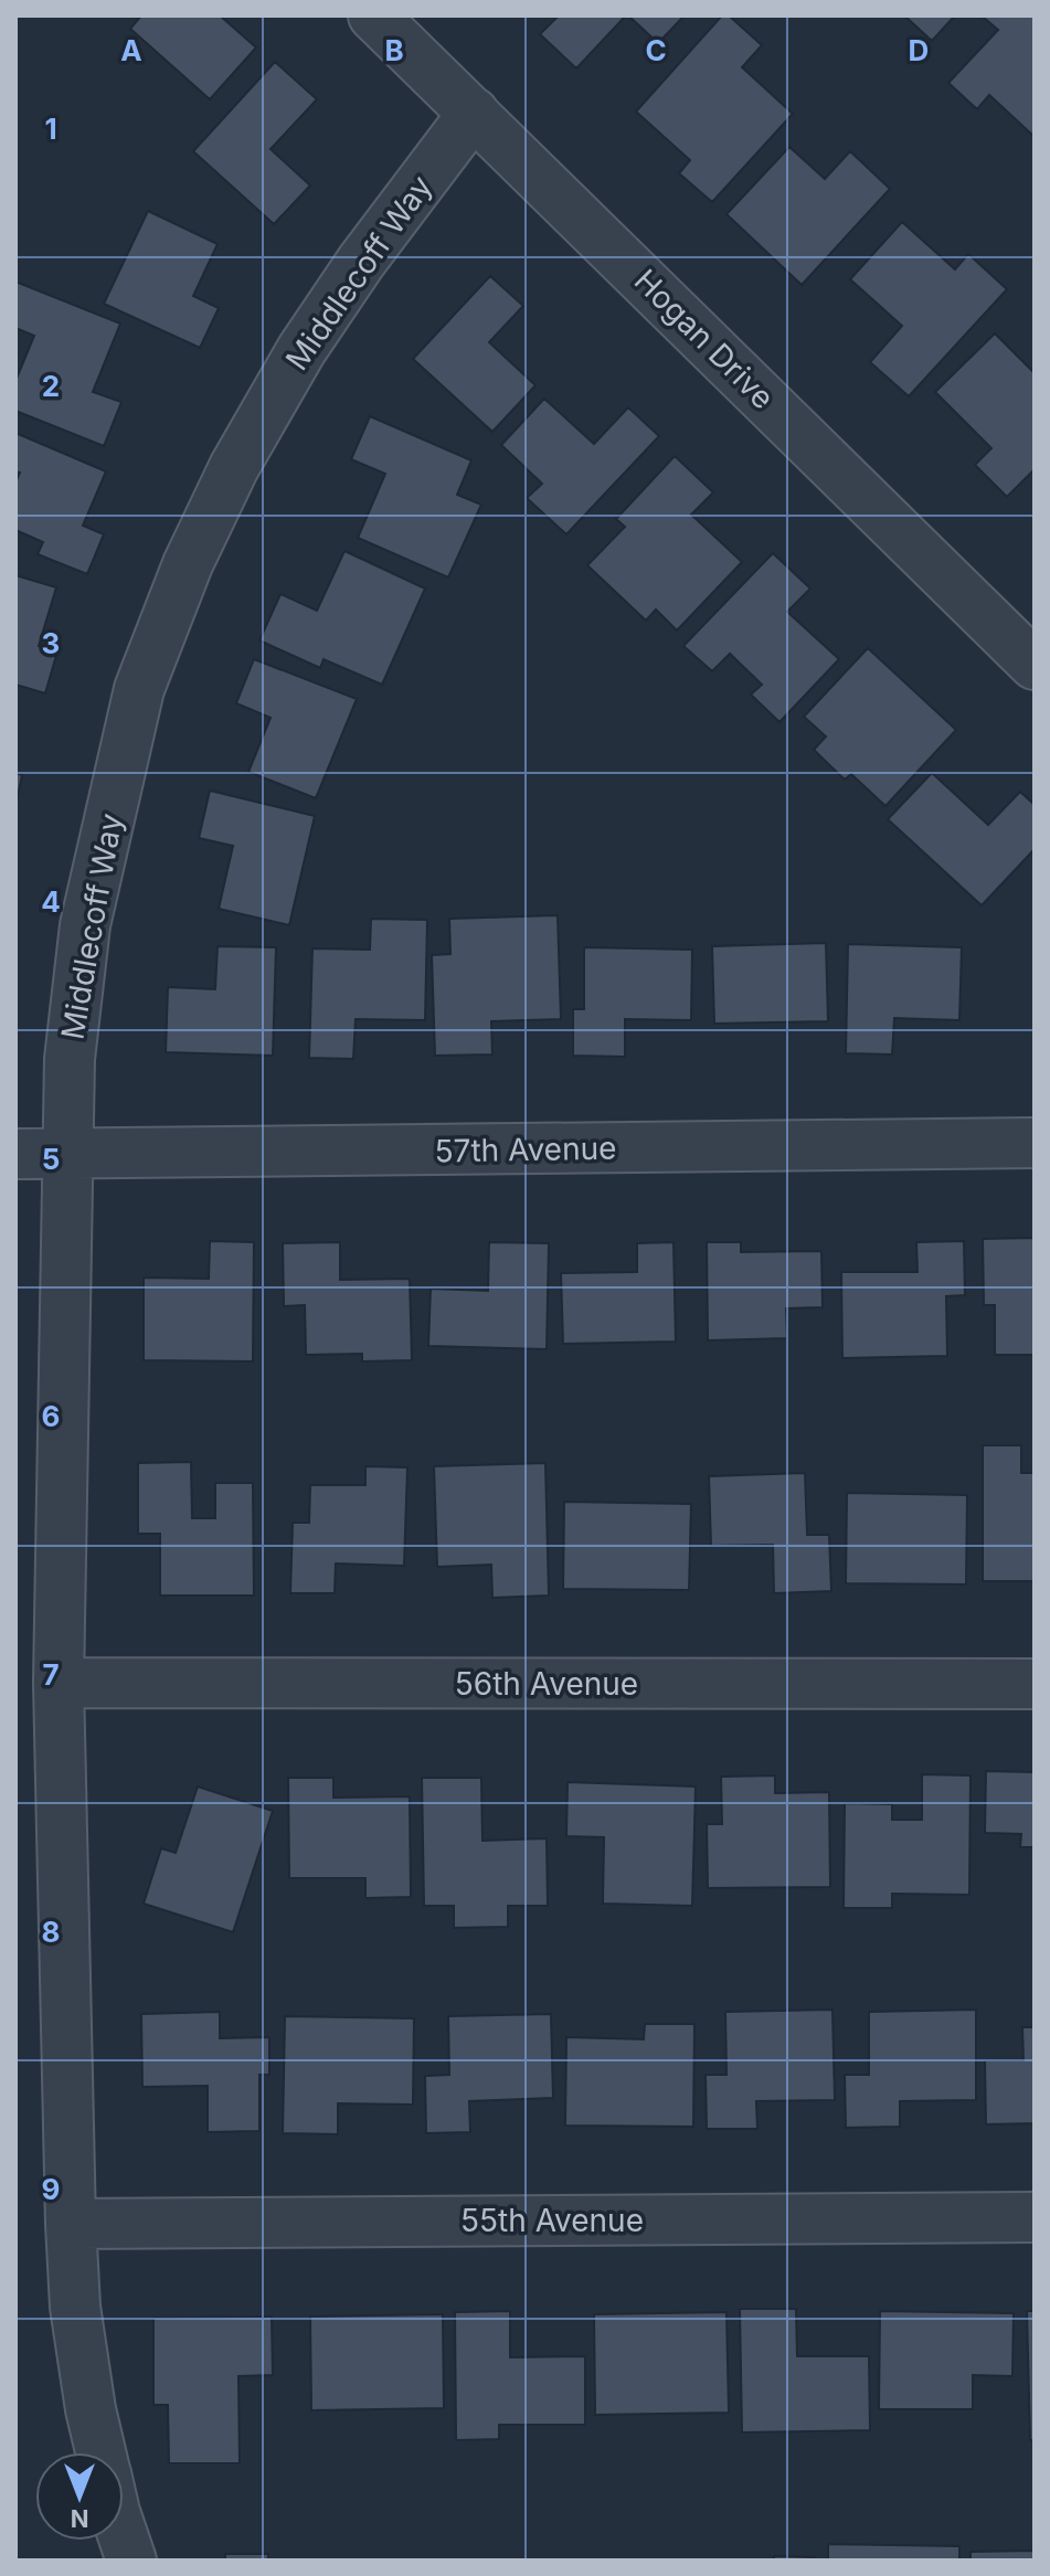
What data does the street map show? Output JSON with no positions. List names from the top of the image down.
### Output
{
  "streets": {
    "street": [
      "Middlecoff Way",
      "Hogan Drive",
      "57th Avenue",
      "56th Avenue",
      "55th Avenue"
    ]
  },
  "crossings": [
    ["Middlecoff Way", "Hogan Drive"],
    ["Middlecoff Way", "57th Avenue"],
    ["Middlecoff Way", "56th Avenue"],
    ["Middlecoff Way", "55th Avenue"]
  ],
  "north": "bottom",
  "grid": {
    "columns": [
      "A",
      "B",
      "C",
      "D"
    ],
    "rows": [
      "1",
      "2",
      "3",
      "4",
      "5",
      "6",
      "7",
      "8",
      "9"
    ]
  }
}
